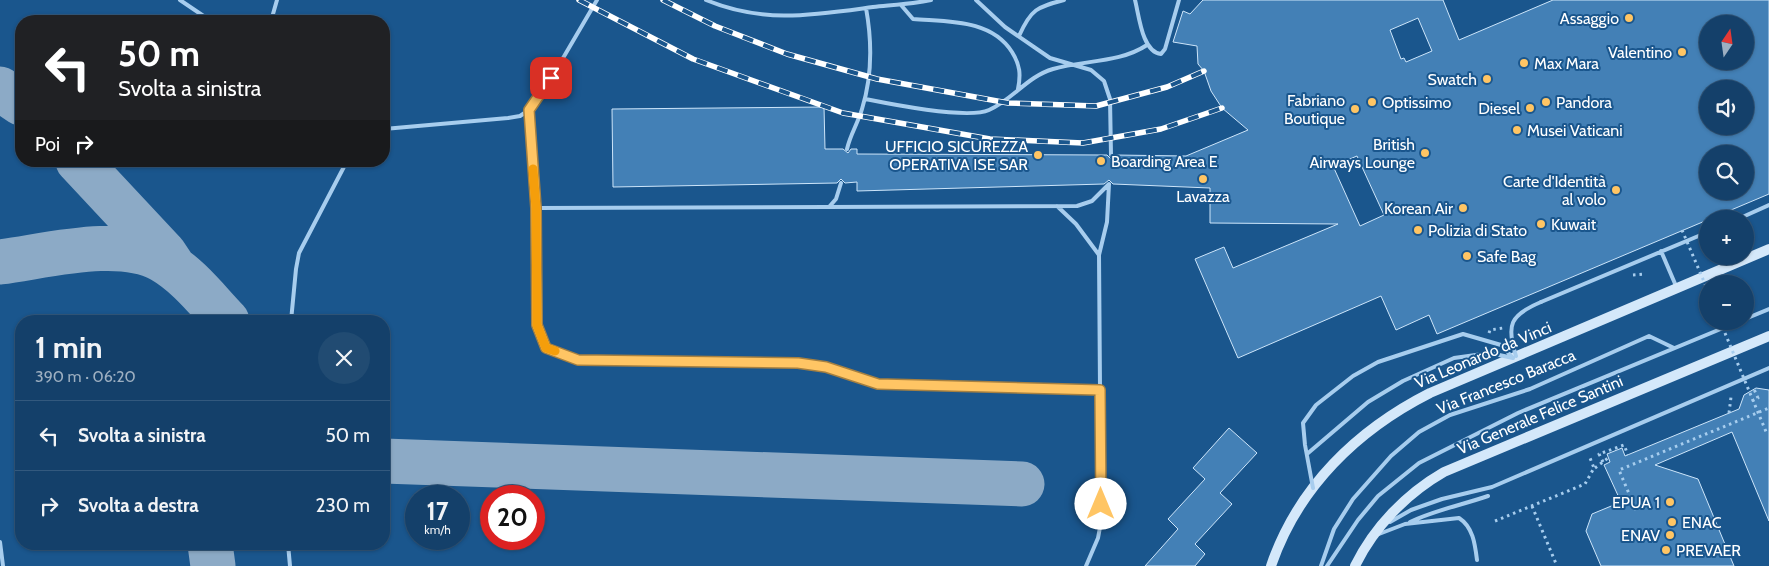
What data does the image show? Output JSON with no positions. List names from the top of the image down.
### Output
{
  "streets": {
    "main road": ["Via Leonardo da Vinci", "Via Generale Felice Santini"],
    "lane": ["Via Francesco Baracca"]
  },
  "places": [
    "Assaggio",
    "Valentino",
    "Max Mara",
    "Swatch",
    "Optissimo",
    "Pandora",
    "Diesel",
    "Fabriano Boutique",
    "Musei Vaticani",
    "British Airways Lounge",
    "UFFICIO SICUREZZA OPERATIVA ISE SAR",
    "Boarding Area E",
    "Lavazza",
    "Carte d'Identità al volo",
    "Korean Air",
    "Kuwait",
    "Polizia di Stato",
    "Safe Bag",
    "EPUA 1",
    "ENAC",
    "ENAV",
    "PREVAER"
  ],
  "north": "top",
  "page": {
    "map_buttons": ["+", "−"],
    "turn": ["50 m", "Svolta a sinistra"],
    "then": "Poi",
    "heading": ["1 min", "390 m · 06:20"],
    "list": [
      {
        "name": "Svolta a sinistra",
        "value": "50 m"
      },
      {
        "name": "Svolta a destra",
        "value": "230 m"
      }
    ],
    "speed": "17 km/h",
    "limit": "20"
  }
}
